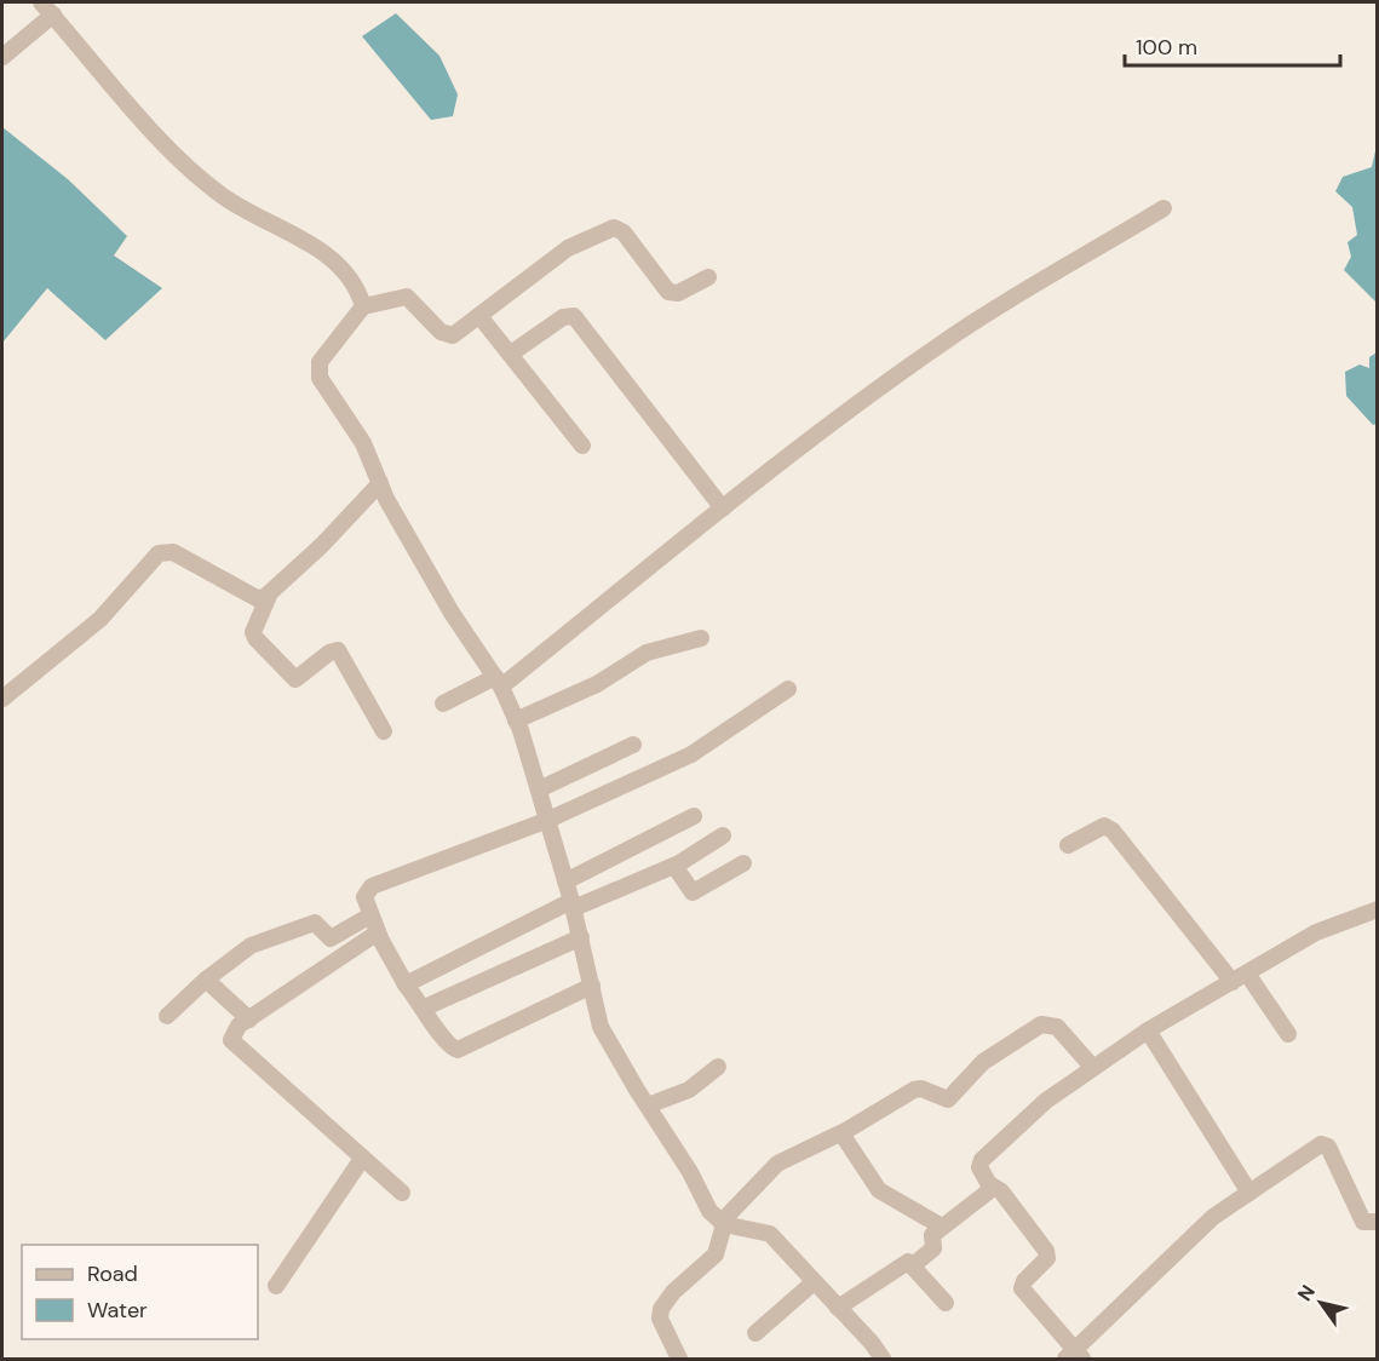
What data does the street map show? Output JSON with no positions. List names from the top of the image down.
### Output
{
  "legend": ["Road", "Water"],
  "scale_bar": "100 m",
  "north": "top left"
}
